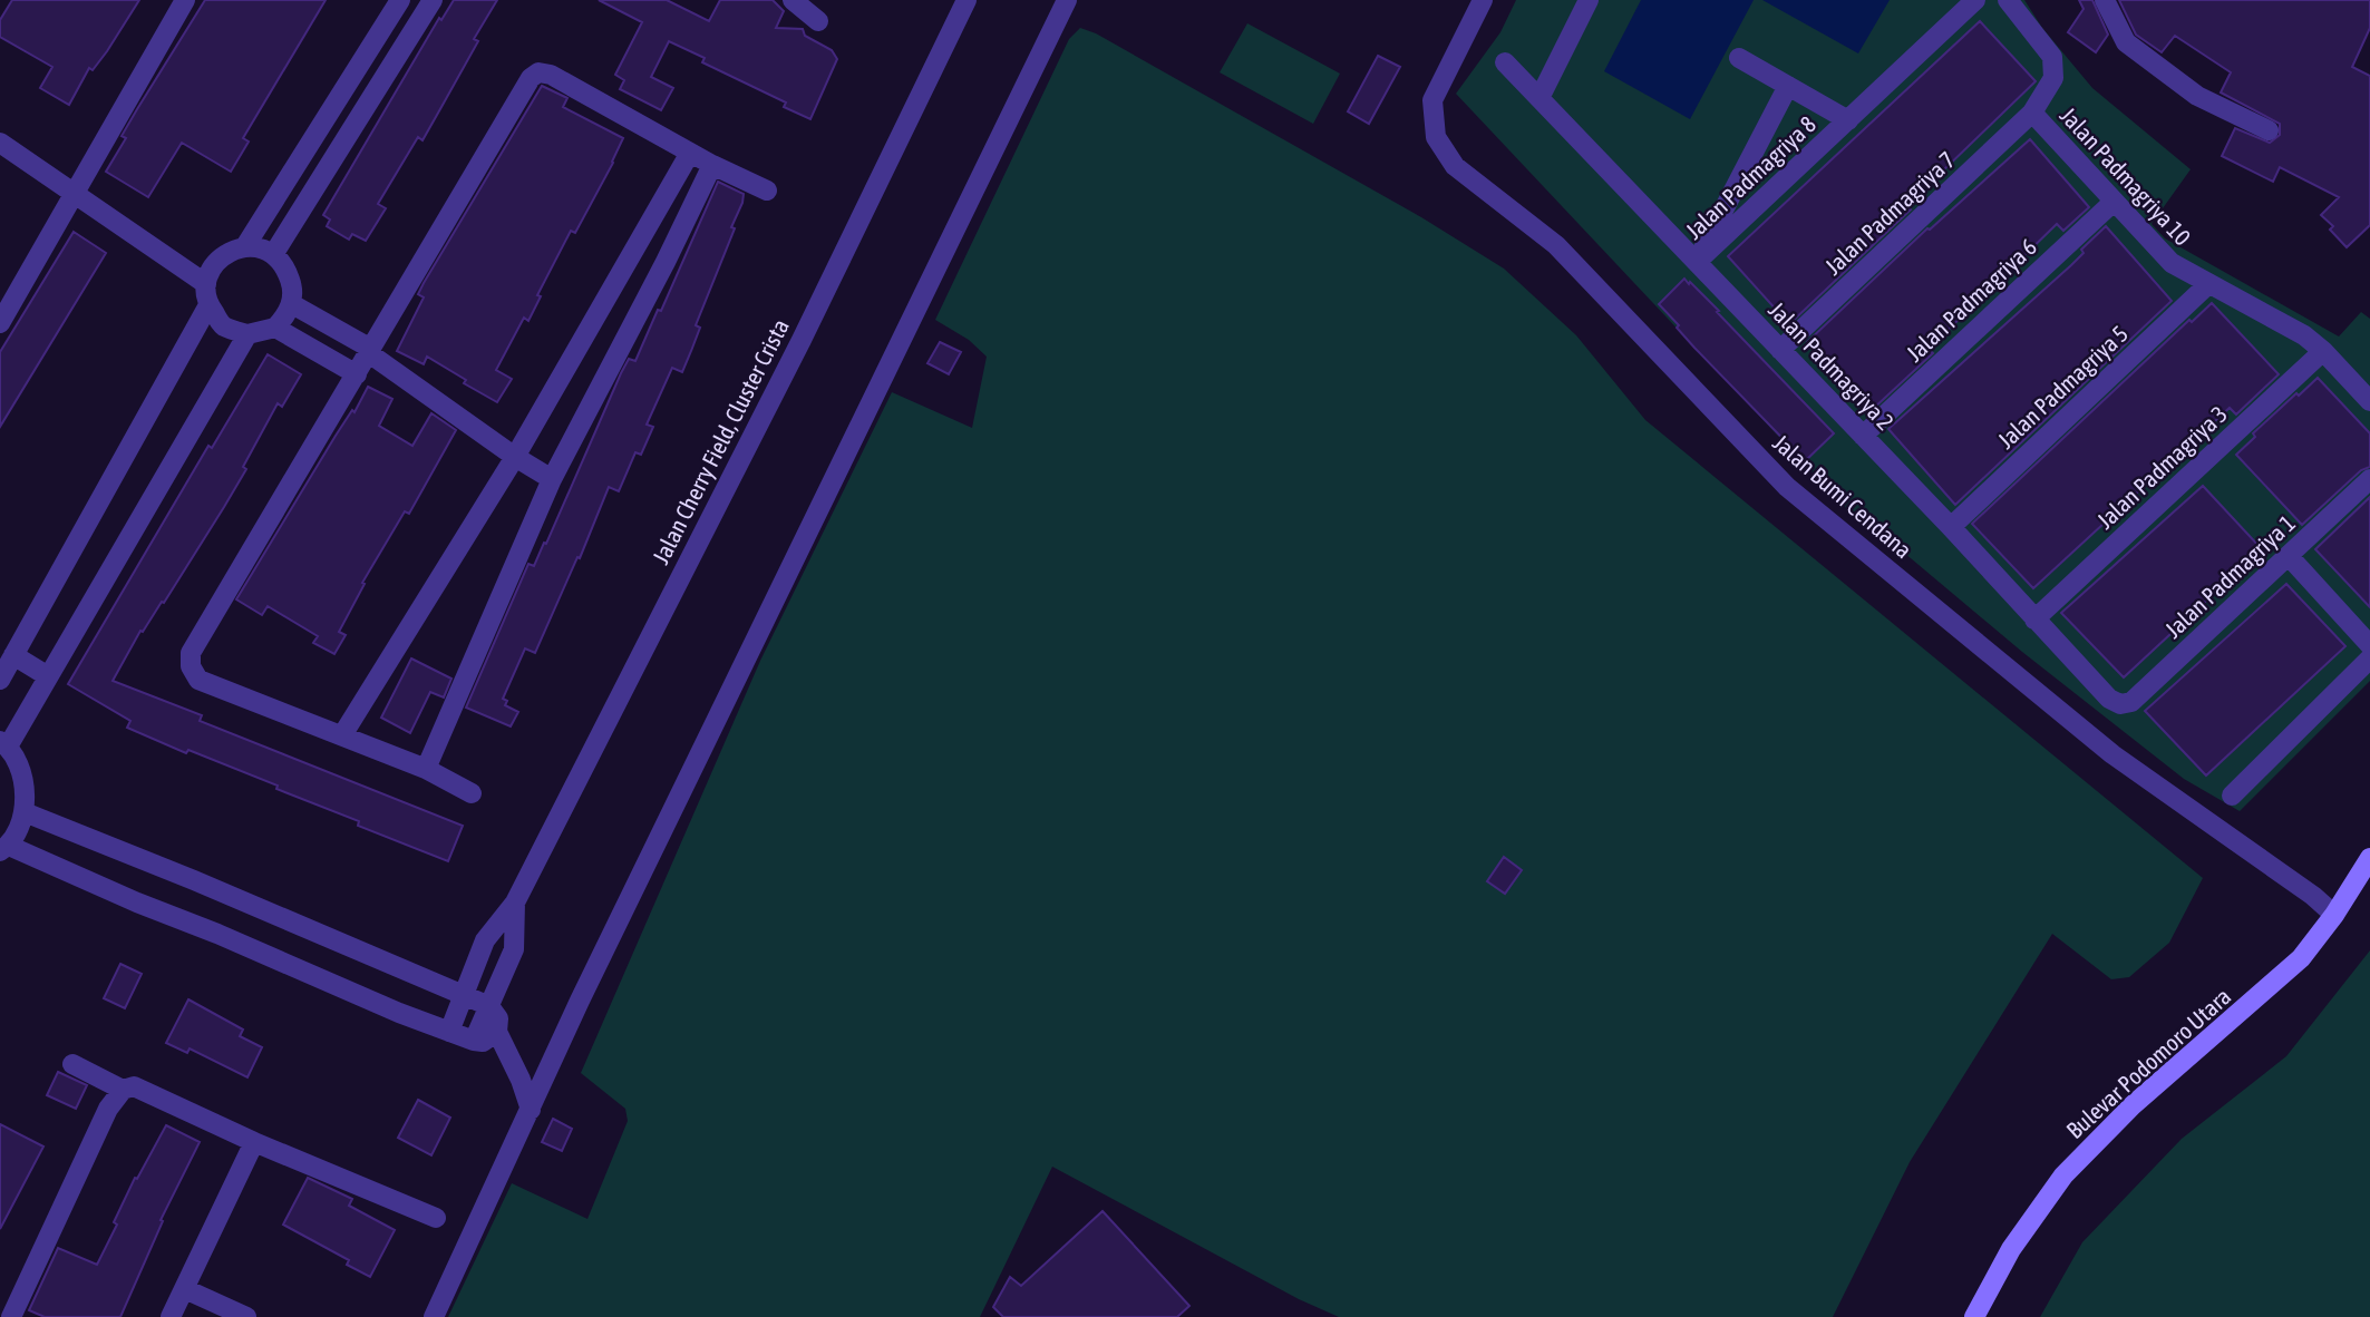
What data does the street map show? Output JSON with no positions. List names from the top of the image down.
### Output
{
  "streets": {
    "street": [
      "Jalan Padmagriya 10",
      "Jalan Padmagriya 8",
      "Jalan Padmagriya 7",
      "Jalan Padmagriya 6",
      "Jalan Padmagriya 2",
      "Jalan Padmagriya 5",
      "Jalan Cherry Field, Cluster Crista",
      "Jalan Padmagriya 3",
      "Jalan Bumi Cendana",
      "Jalan Padmagriya 1",
      "Bulevar Podomoro Utara"
    ]
  },
  "crossings": [
    ["Jalan Padmagriya 10", "Jalan Padmagriya 7"],
    ["Jalan Padmagriya 10", "Jalan Padmagriya 6"],
    ["Jalan Padmagriya 10", "Jalan Padmagriya 5"],
    ["Jalan Padmagriya 10", "Jalan Padmagriya 3"],
    ["Jalan Padmagriya 8", "Jalan Padmagriya 2"],
    ["Jalan Padmagriya 7", "Jalan Padmagriya 2"],
    ["Jalan Padmagriya 6", "Jalan Padmagriya 2"],
    ["Jalan Padmagriya 2", "Jalan Padmagriya 5"],
    ["Jalan Padmagriya 2", "Jalan Padmagriya 3"],
    ["Jalan Padmagriya 2", "Jalan Padmagriya 1"],
    ["Jalan Bumi Cendana", "Bulevar Podomoro Utara"]
  ]
}
